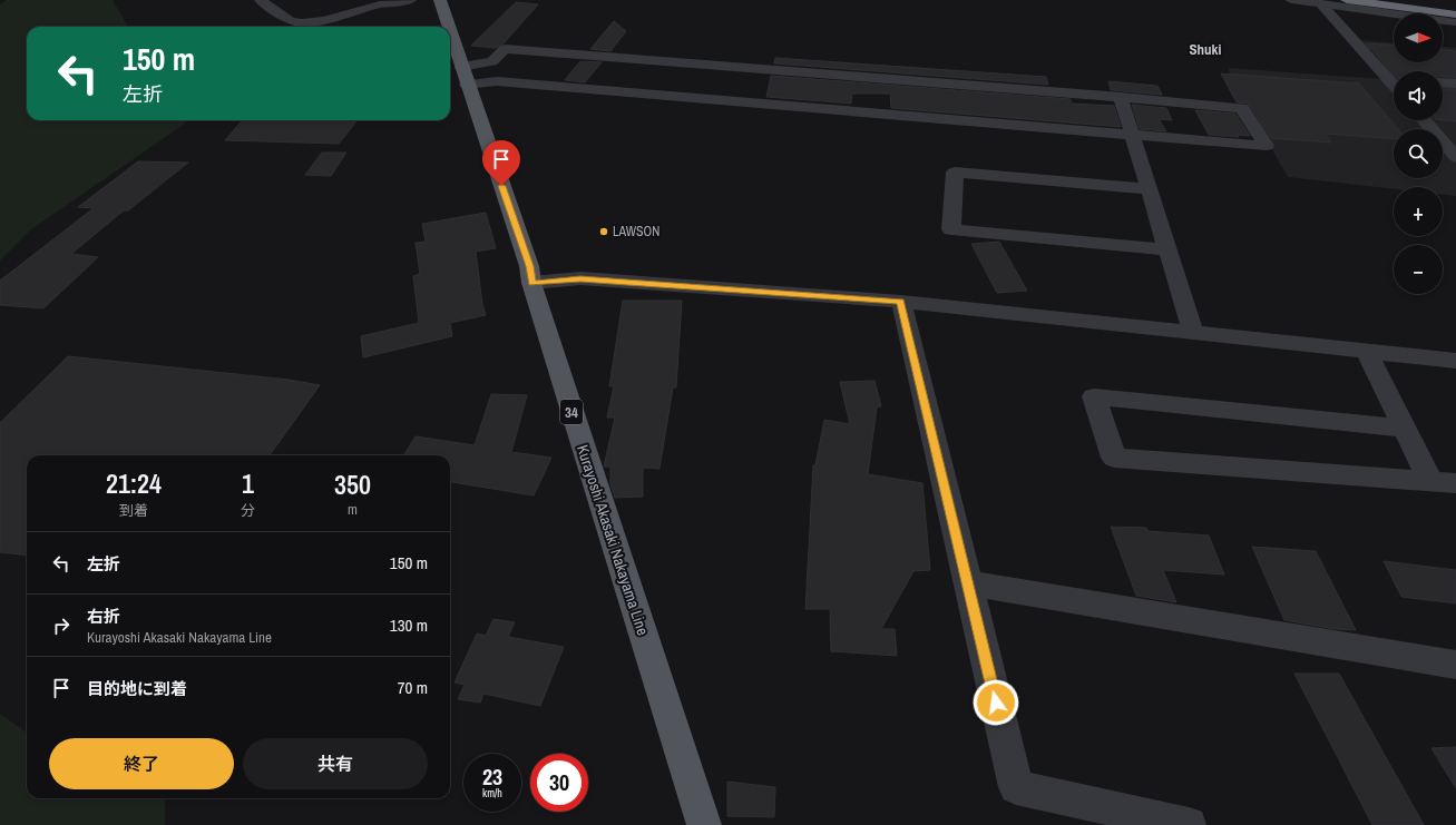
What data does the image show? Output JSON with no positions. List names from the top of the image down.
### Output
{
  "streets": {
    "main road": ["34", "Kurayoshi Akasaki Nakayama Line"]
  },
  "districts": ["Shuki"],
  "places": ["LAWSON"],
  "north": "right",
  "page": {
    "map_buttons": ["+", "−"],
    "turn": ["150 m", "左折"],
    "eta": [
      "21:24",
      "到着",
      "1",
      "分",
      "350",
      "m"
    ],
    "list": [
      {
        "name": "左折",
        "value": "150 m"
      },
      {
        "name": "右折",
        "note": "Kurayoshi Akasaki Nakayama Line",
        "value": "130 m"
      },
      {
        "name": "目的地に到着",
        "value": "70 m"
      }
    ],
    "buttons": ["終了", "共有"],
    "speed": "23 km/h",
    "limit": "30"
  }
}
